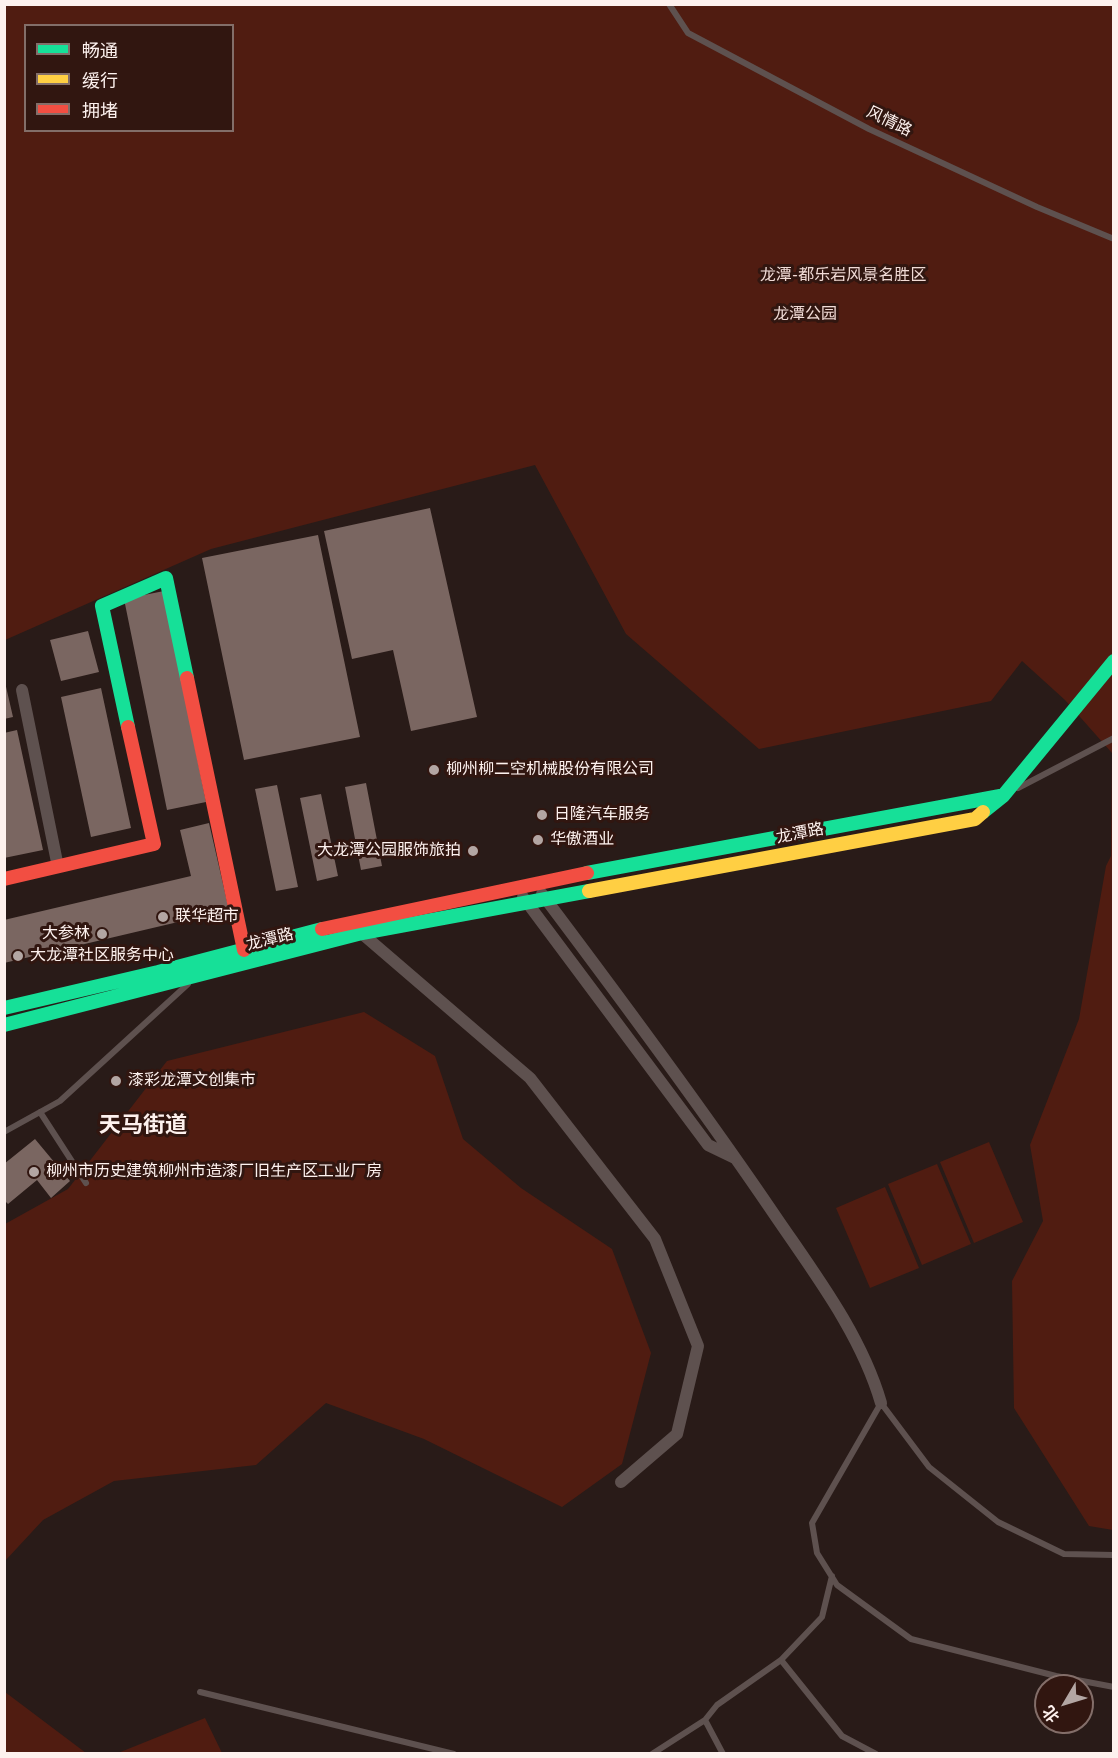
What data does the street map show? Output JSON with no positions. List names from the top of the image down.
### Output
{
  "streets": {
    "street": ["龙潭路"],
    "lane": ["风情路"]
  },
  "districts": ["天马街道"],
  "parks": ["龙潭-都乐岩风景名胜区", "龙潭公园"],
  "places": [
    "柳州柳二空机械股份有限公司",
    "日隆汽车服务",
    "华傲酒业",
    "大龙潭公园服饰旅拍",
    "联华超市",
    "大参林",
    "大龙潭社区服务中心",
    "漆彩龙潭文创集市",
    "柳州市历史建筑柳州市造漆厂旧生产区工业厂房"
  ],
  "legend": ["畅通", "缓行", "拥堵"],
  "north": "bottom left"
}
